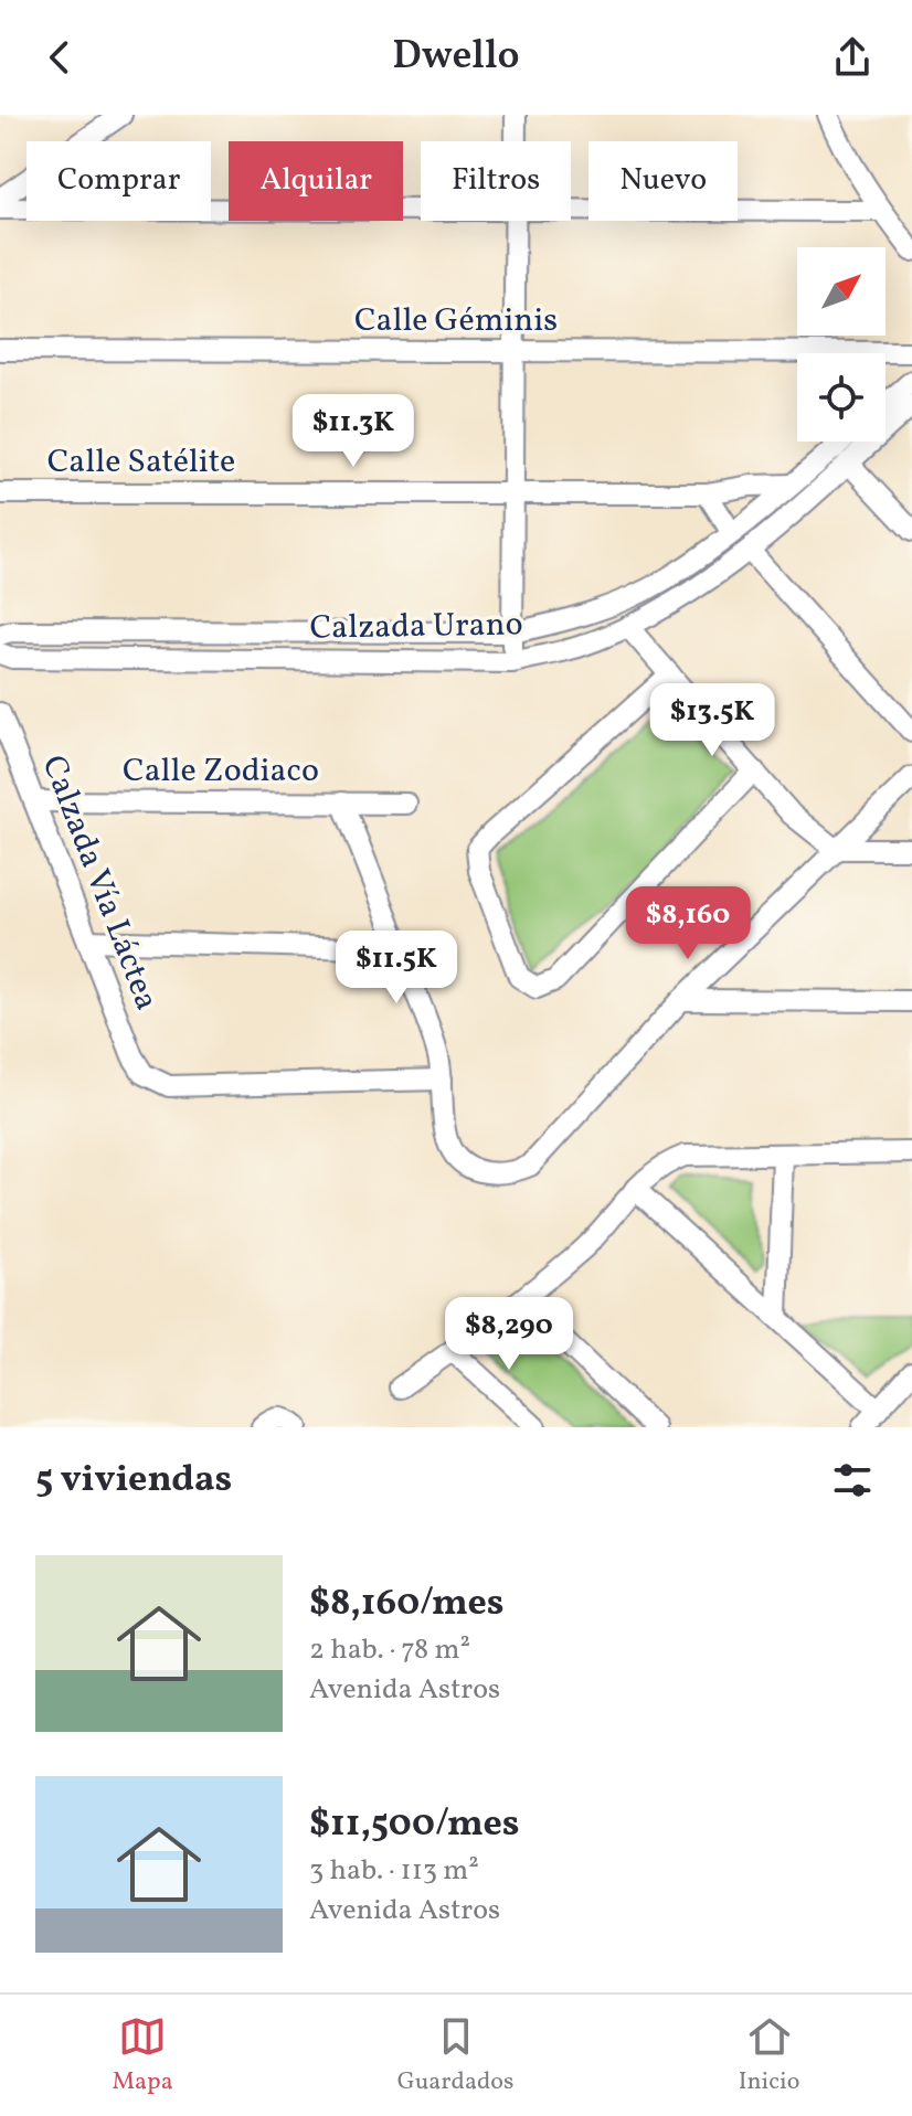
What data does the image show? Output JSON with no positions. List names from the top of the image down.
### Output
{
  "streets": {
    "street": [
      "Calle Géminis",
      "Calle Satélite",
      "Calzada Urano",
      "Calle Zodiaco",
      "Calzada Vía Láctea"
    ]
  },
  "crossings": [
    ["Calle Satélite", "Calzada Urano"],
    ["Calle Zodiaco", "Calzada Vía Láctea"]
  ],
  "north": "top right",
  "page": {
    "header": "Dwello",
    "chip": [
      "Comprar",
      "Alquilar",
      "Filtros",
      "Nuevo"
    ],
    "price": [
      "$11.3K",
      "$13.5K",
      "$8,160",
      "$11.5K",
      "$8,290"
    ],
    "heading": "5 viviendas",
    "list": [
      {
        "name": "$8,160/mes",
        "note": "2 hab. · 78 m² · Avenida Astros"
      },
      {
        "name": "$11,500/mes",
        "note": "3 hab. · 113 m² · Avenida Astros"
      }
    ],
    "tabs": ["Mapa", "Guardados", "Inicio"]
  }
}
